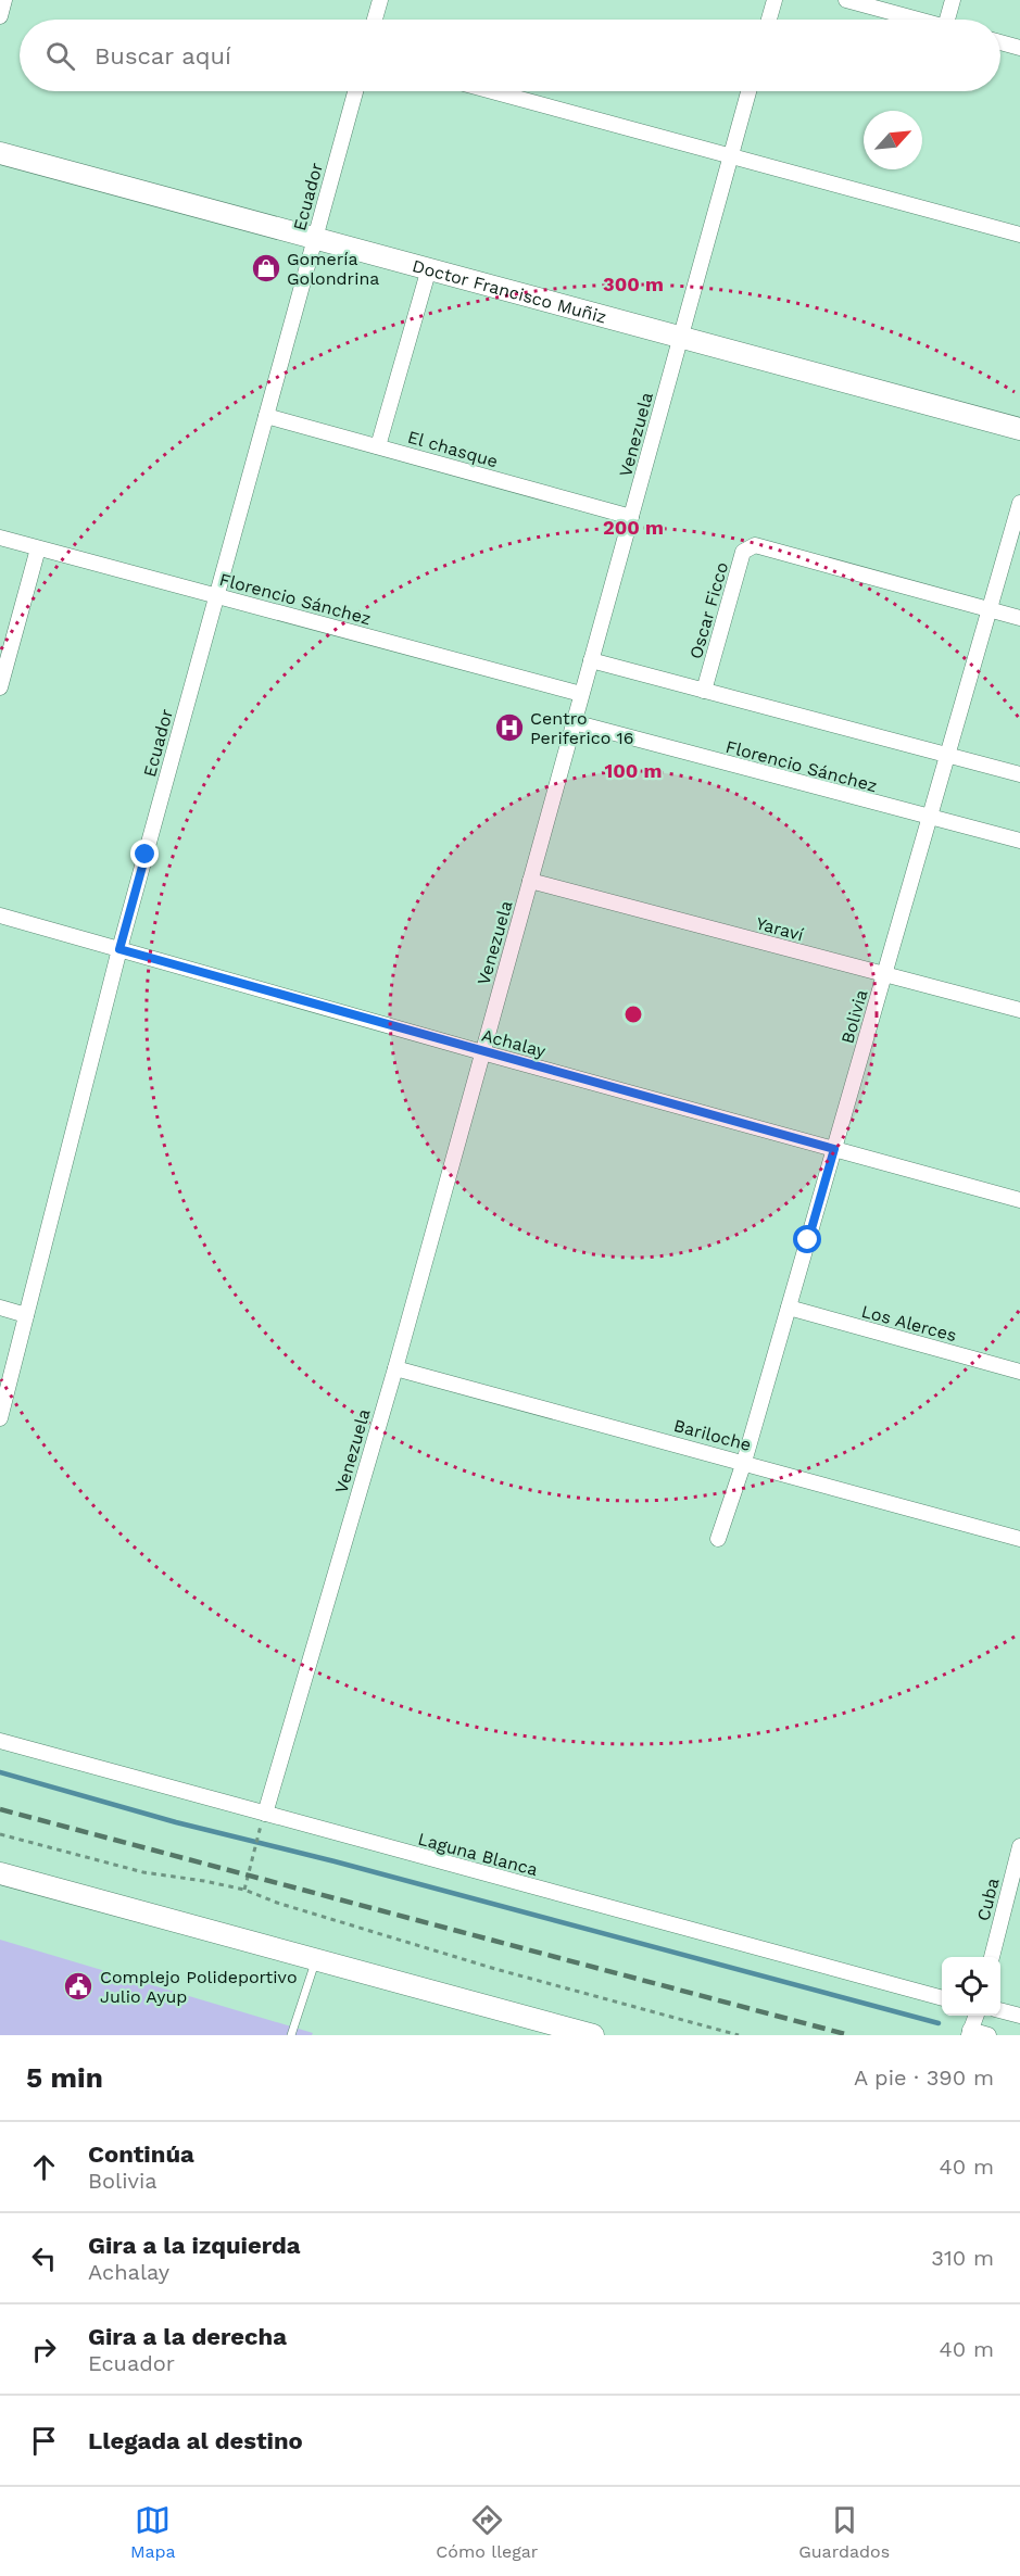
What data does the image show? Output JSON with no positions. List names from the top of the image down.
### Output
{
  "streets": {
    "main road": ["Doctor Francisco Muñiz"],
    "street": [
      "Ecuador",
      "Venezuela",
      "El chasque",
      "Florencio Sánchez",
      "Oscar Ficco",
      "Yaraví",
      "Bolivia",
      "Achalay",
      "Los Alerces",
      "Bariloche",
      "Laguna Blanca",
      "Cuba"
    ]
  },
  "crossings": [
    ["Ecuador", "Doctor Francisco Muñiz"],
    ["Ecuador", "El chasque"],
    ["Ecuador", "Florencio Sánchez"],
    ["Ecuador", "Achalay"],
    ["Doctor Francisco Muñiz", "Venezuela"],
    ["Venezuela", "El chasque"],
    ["Venezuela", "Florencio Sánchez"],
    ["Venezuela", "Yaraví"],
    ["Venezuela", "Achalay"],
    ["Venezuela", "Bariloche"],
    ["Venezuela", "Laguna Blanca"],
    ["Florencio Sánchez", "Bolivia"],
    ["Oscar Ficco", "Bolivia"],
    ["Yaraví", "Bolivia"],
    ["Bolivia", "Achalay"],
    ["Bolivia", "Los Alerces"],
    ["Bolivia", "Bariloche"]
  ],
  "places": {
    "shop": ["Gomería Golondrina"],
    "hospital": ["Centro Periferico 16"],
    "public building": ["Complejo Polideportivo Julio Ayup"]
  },
  "north": "top right",
  "page": {
    "search": "Buscar aquí",
    "heading": ["5 min", "A pie · 390 m"],
    "list": [
      ["Continúa", "Bolivia", "40 m"],
      ["Gira a la izquierda", "Achalay", "310 m"],
      ["Gira a la derecha", "Ecuador", "40 m"],
      "Llegada al destino"
    ],
    "nav": ["Mapa", "Cómo llegar", "Guardados"]
  },
  "rings": ["300 m", "200 m", "100 m"]
}
